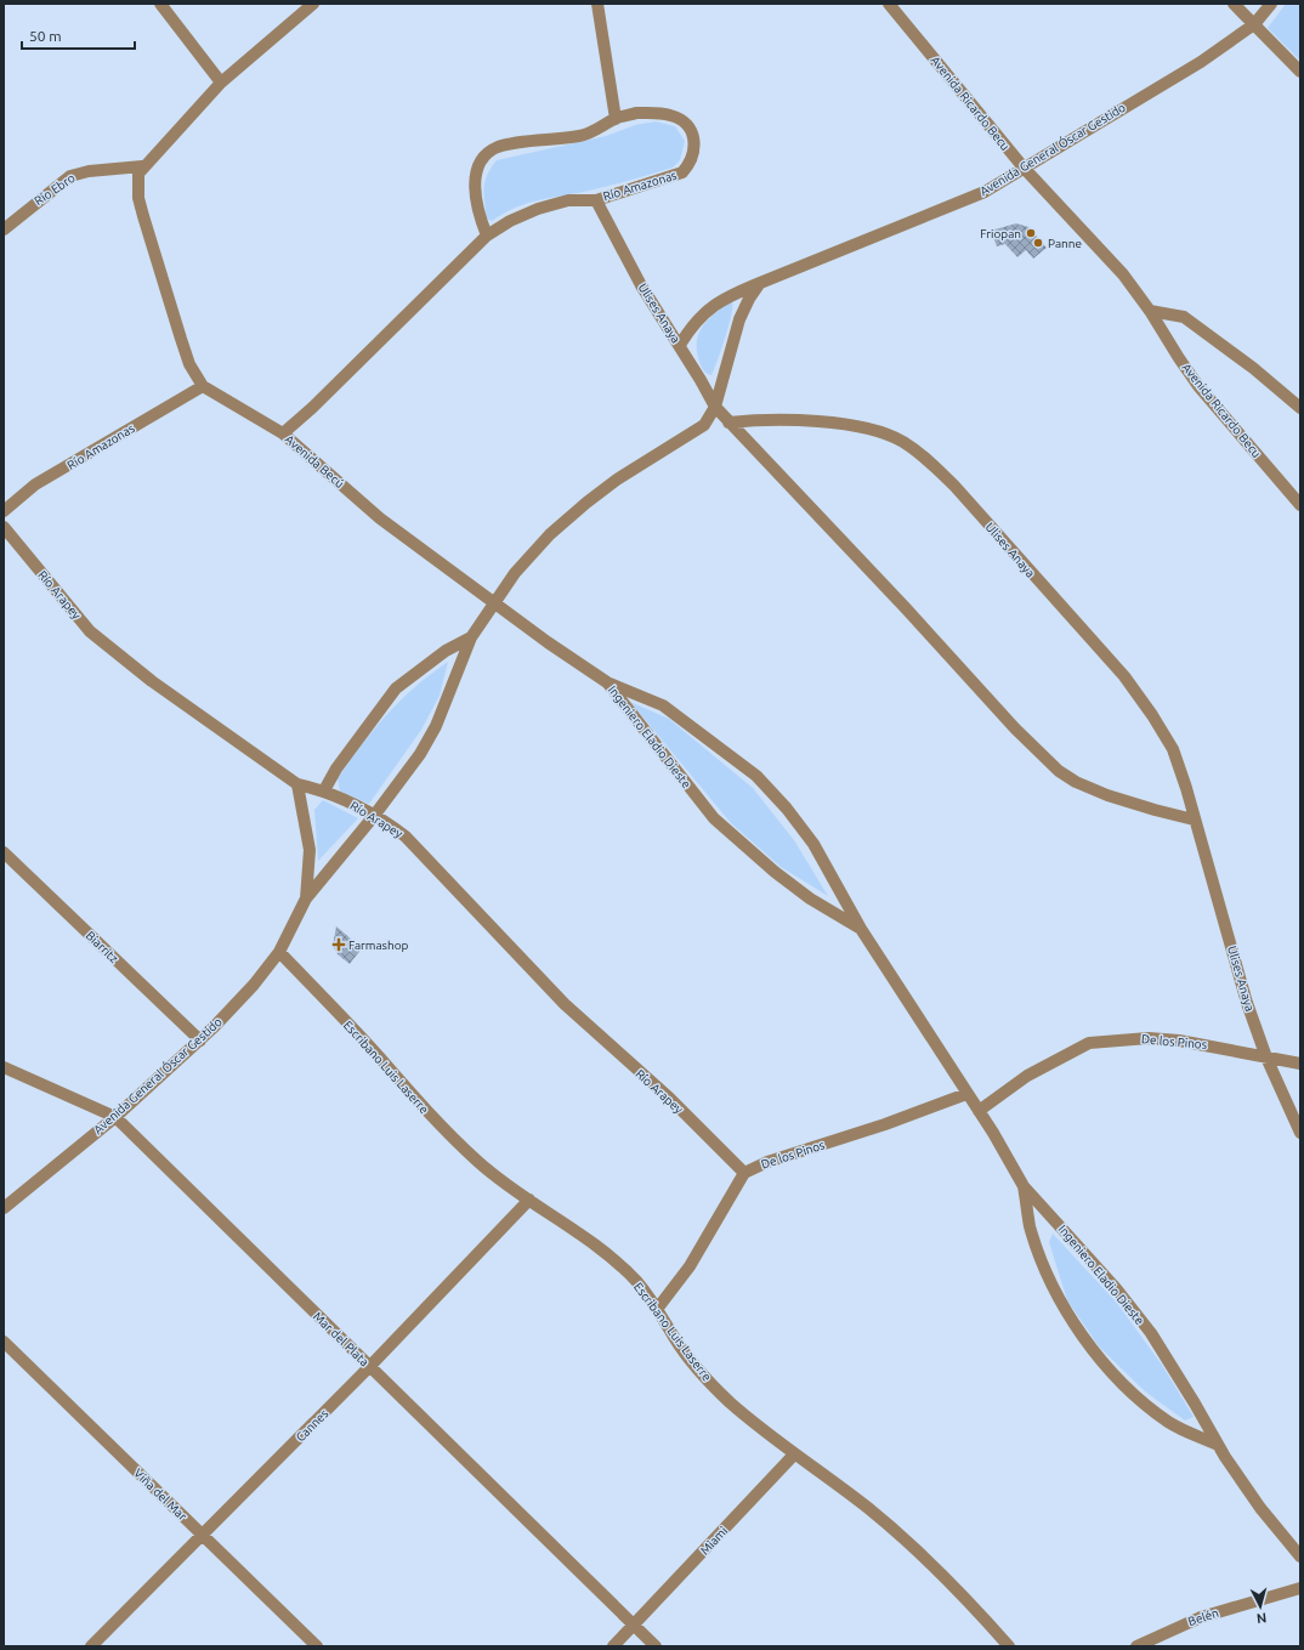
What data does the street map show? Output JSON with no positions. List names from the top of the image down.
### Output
{
  "streets": {
    "street": [
      "Avenida Ricardo Becu",
      "Avenida General Óscar Gestido",
      "Río Amazonas",
      "Río Ebro",
      "Ulises Anaya",
      "Avenida Becú",
      "Río Arapey",
      "Ingeniero Eladio Dieste",
      "Biarritz",
      "De los Pinos",
      "Escribano Luis Laserre",
      "Mar del Plata",
      "Cannes",
      "Viña del Mar",
      "Miami",
      "Belén"
    ]
  },
  "crossings": [
    ["Avenida Ricardo Becu", "Avenida General Óscar Gestido"],
    ["Avenida General Óscar Gestido", "Ulises Anaya"],
    ["Avenida General Óscar Gestido", "Avenida Becú"],
    ["Avenida General Óscar Gestido", "Río Arapey"],
    ["Avenida General Óscar Gestido", "Biarritz"],
    ["Avenida General Óscar Gestido", "Escribano Luis Laserre"],
    ["Avenida General Óscar Gestido", "Mar del Plata"],
    ["Río Amazonas", "Ulises Anaya"],
    ["Río Amazonas", "Avenida Becú"],
    ["Ulises Anaya", "De los Pinos"],
    ["Avenida Becú", "Ingeniero Eladio Dieste"],
    ["Río Arapey", "De los Pinos"],
    ["Ingeniero Eladio Dieste", "De los Pinos"],
    ["Escribano Luis Laserre", "Cannes"],
    ["Escribano Luis Laserre", "Miami"],
    ["Mar del Plata", "Cannes"],
    ["Mar del Plata", "Miami"],
    ["Cannes", "Viña del Mar"]
  ],
  "places": {
    "other": ["Friopan", "Panne"],
    "health": ["Farmashop"]
  },
  "scale_bar": "50 m",
  "north": "bottom"
}
